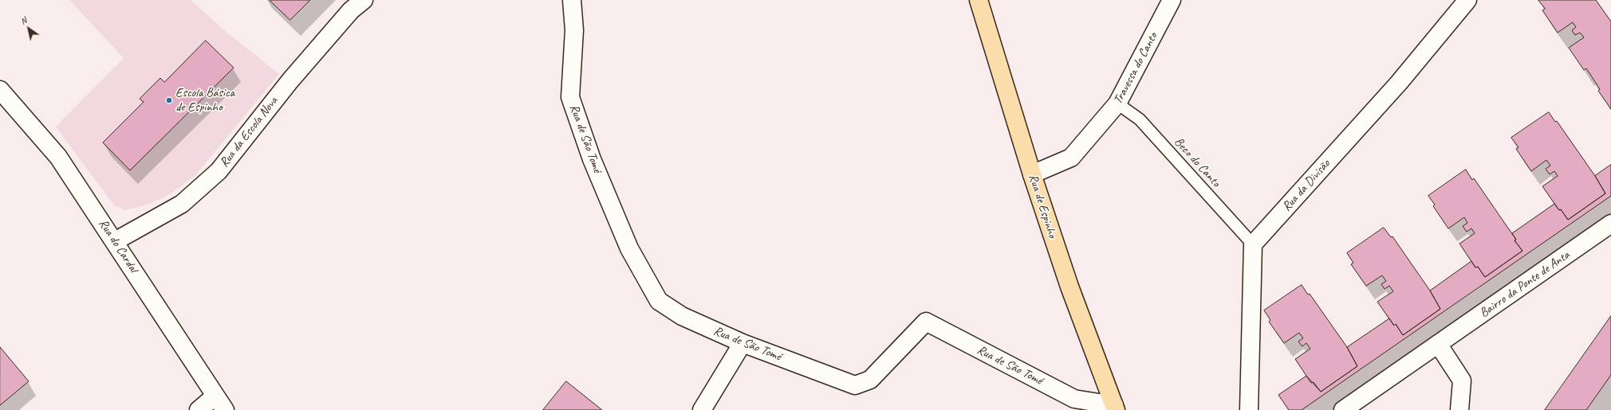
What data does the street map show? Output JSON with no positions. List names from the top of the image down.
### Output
{
  "streets": {
    "main road": ["Rua de Espinho"],
    "street": [
      "Travessa do Canto",
      "Rua da Escola Nova",
      "Rua de São Tomé",
      "Rua da Divisão",
      "Rua do Cardal",
      "Bairro da Ponte de Anta"
    ],
    "lane": ["Beco do Canto"]
  },
  "crossings": [
    ["Travessa do Canto", "Beco do Canto"],
    ["Travessa do Canto", "Rua de Espinho"],
    ["Rua da Escola Nova", "Rua do Cardal"],
    ["Rua de São Tomé", "Rua de Espinho"],
    ["Beco do Canto", "Rua da Divisão"]
  ],
  "places": ["Escola Básica de Espinho"],
  "north": "top left"
}
